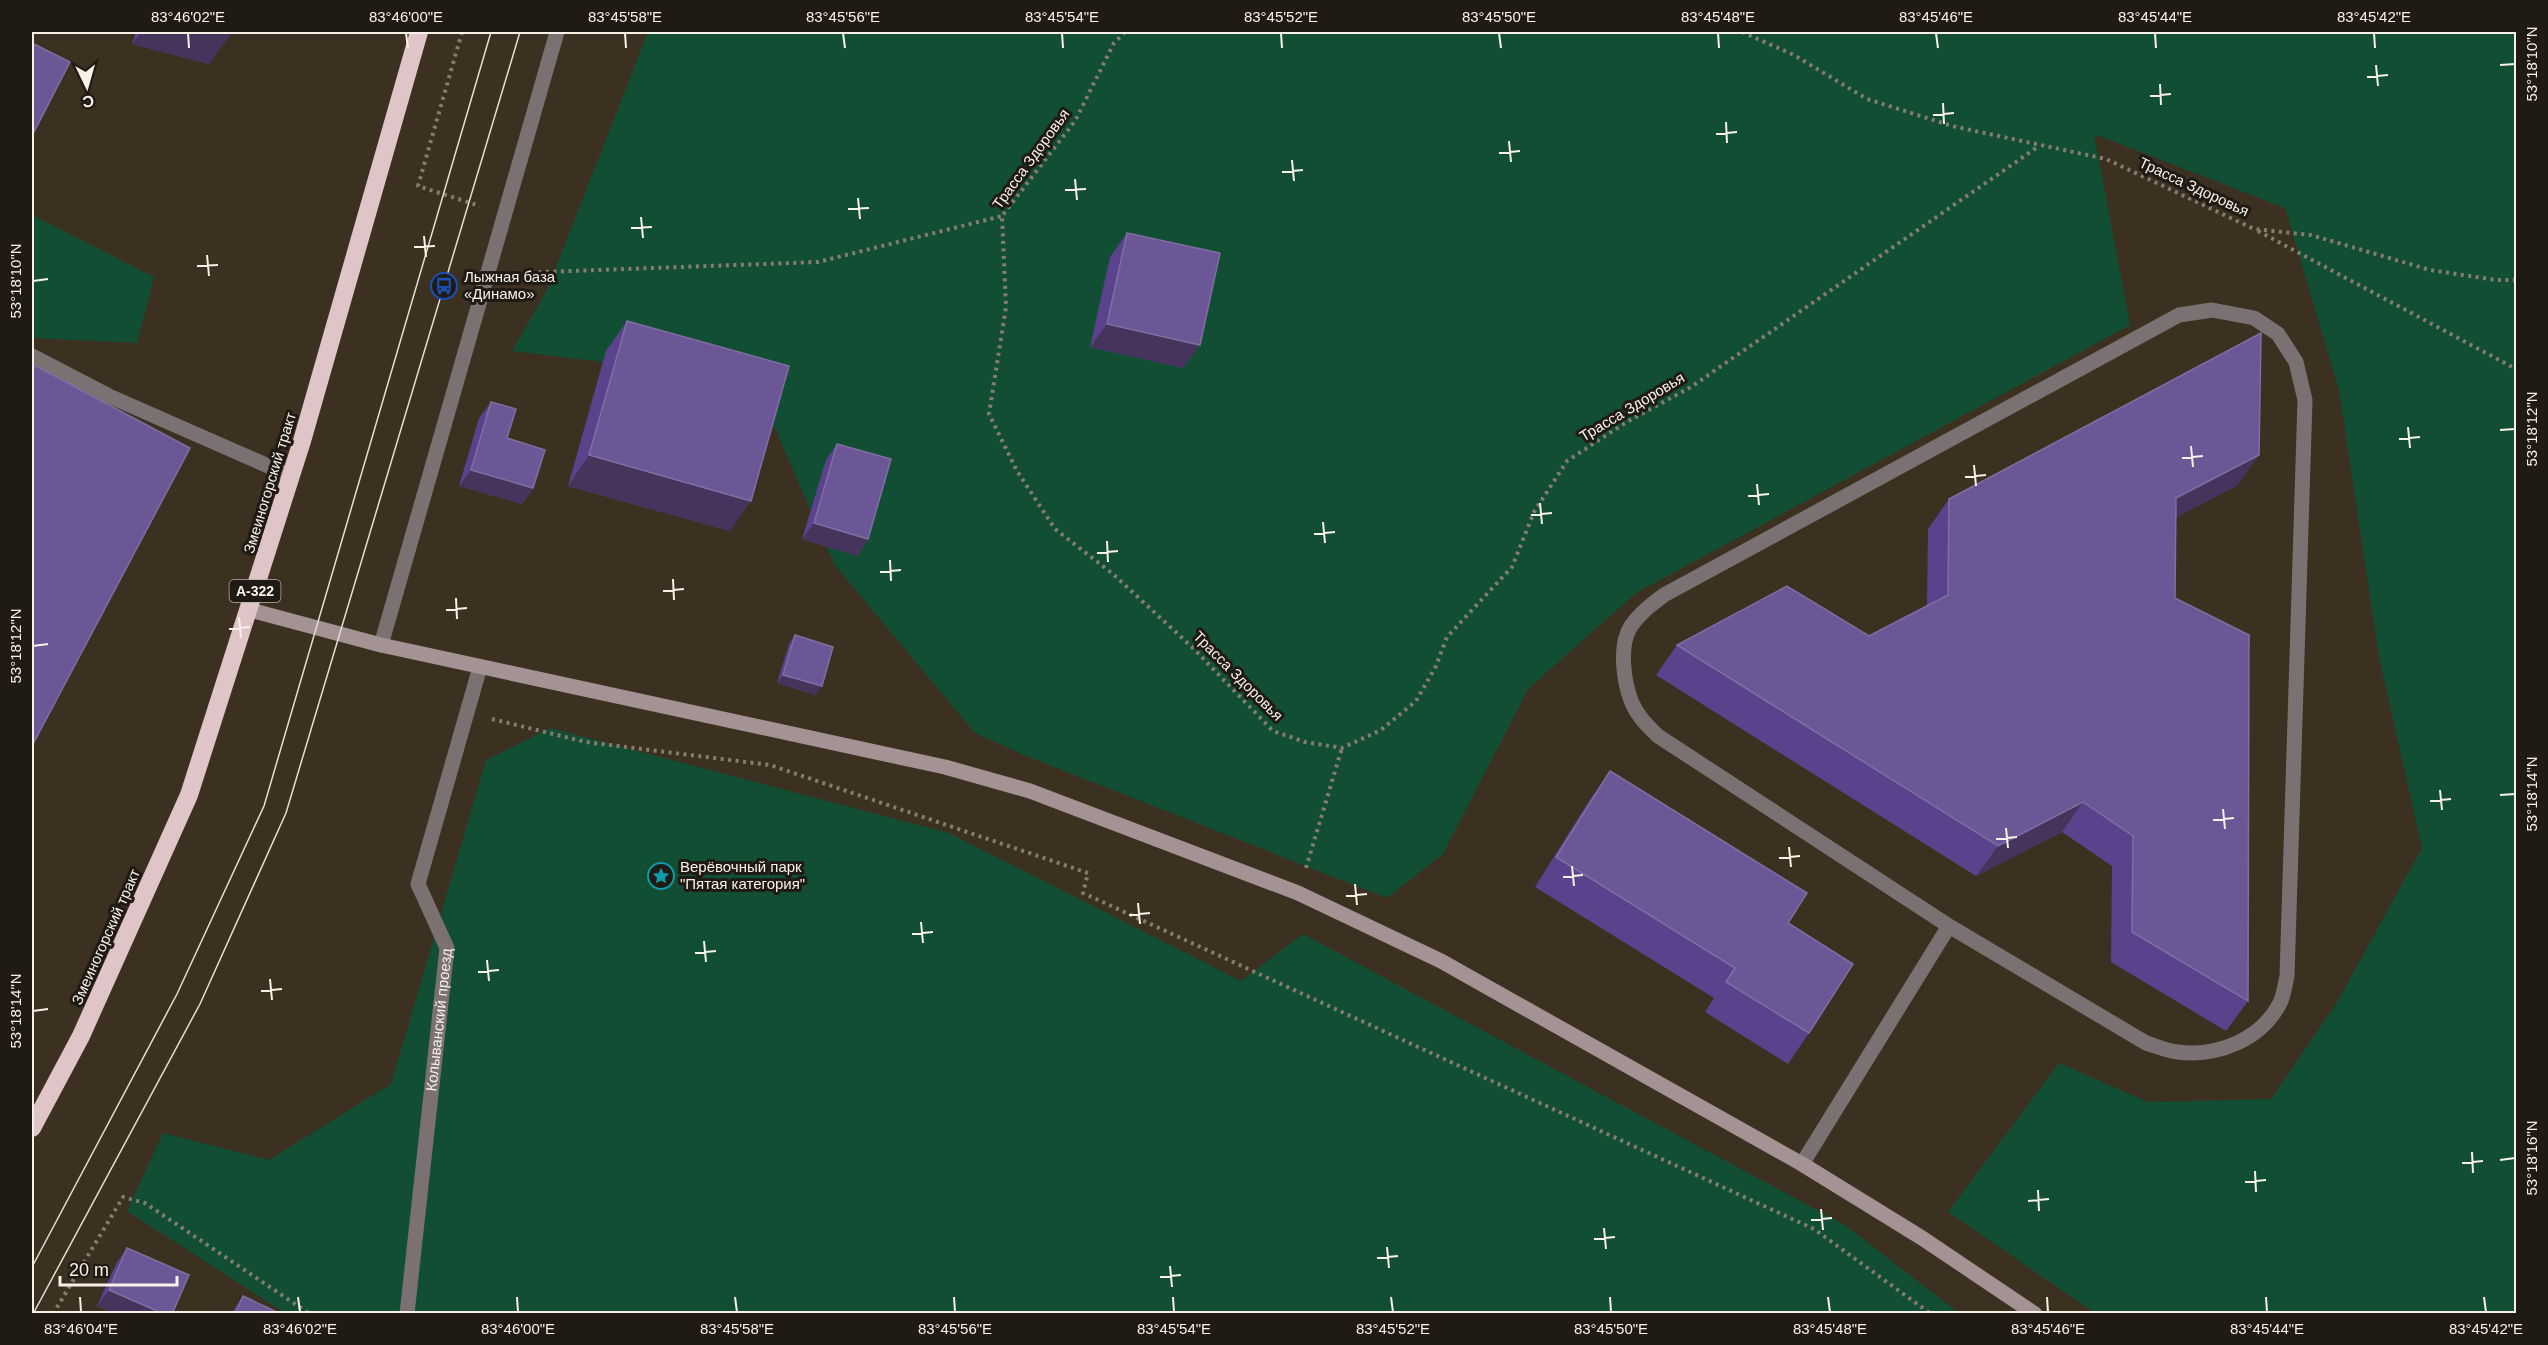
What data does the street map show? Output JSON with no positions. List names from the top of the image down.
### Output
{
  "streets": {
    "highway": ["Змеиногорский тракт", "А-322"],
    "street": ["Колыванский проезд"],
    "path": ["Трасса Здоровья"]
  },
  "places": {
    "bus stop": ["Лыжная база «Динамо»"],
    "place": ["Верёвочный парк \"Пятая категория\""]
  },
  "scale_bar": "20 m",
  "north": "bottom",
  "coordinates": [
    "83°46'02\"E",
    "83°46'00\"E",
    "83°45'58\"E",
    "83°45'56\"E",
    "83°45'54\"E",
    "83°45'52\"E",
    "83°45'50\"E",
    "83°45'48\"E",
    "83°45'46\"E",
    "83°45'44\"E",
    "83°45'42\"E",
    "53°18'10\"N",
    "53°18'12\"N",
    "53°18'14\"N",
    "53°18'16\"N",
    "83°46'04\"E"
  ]
}
